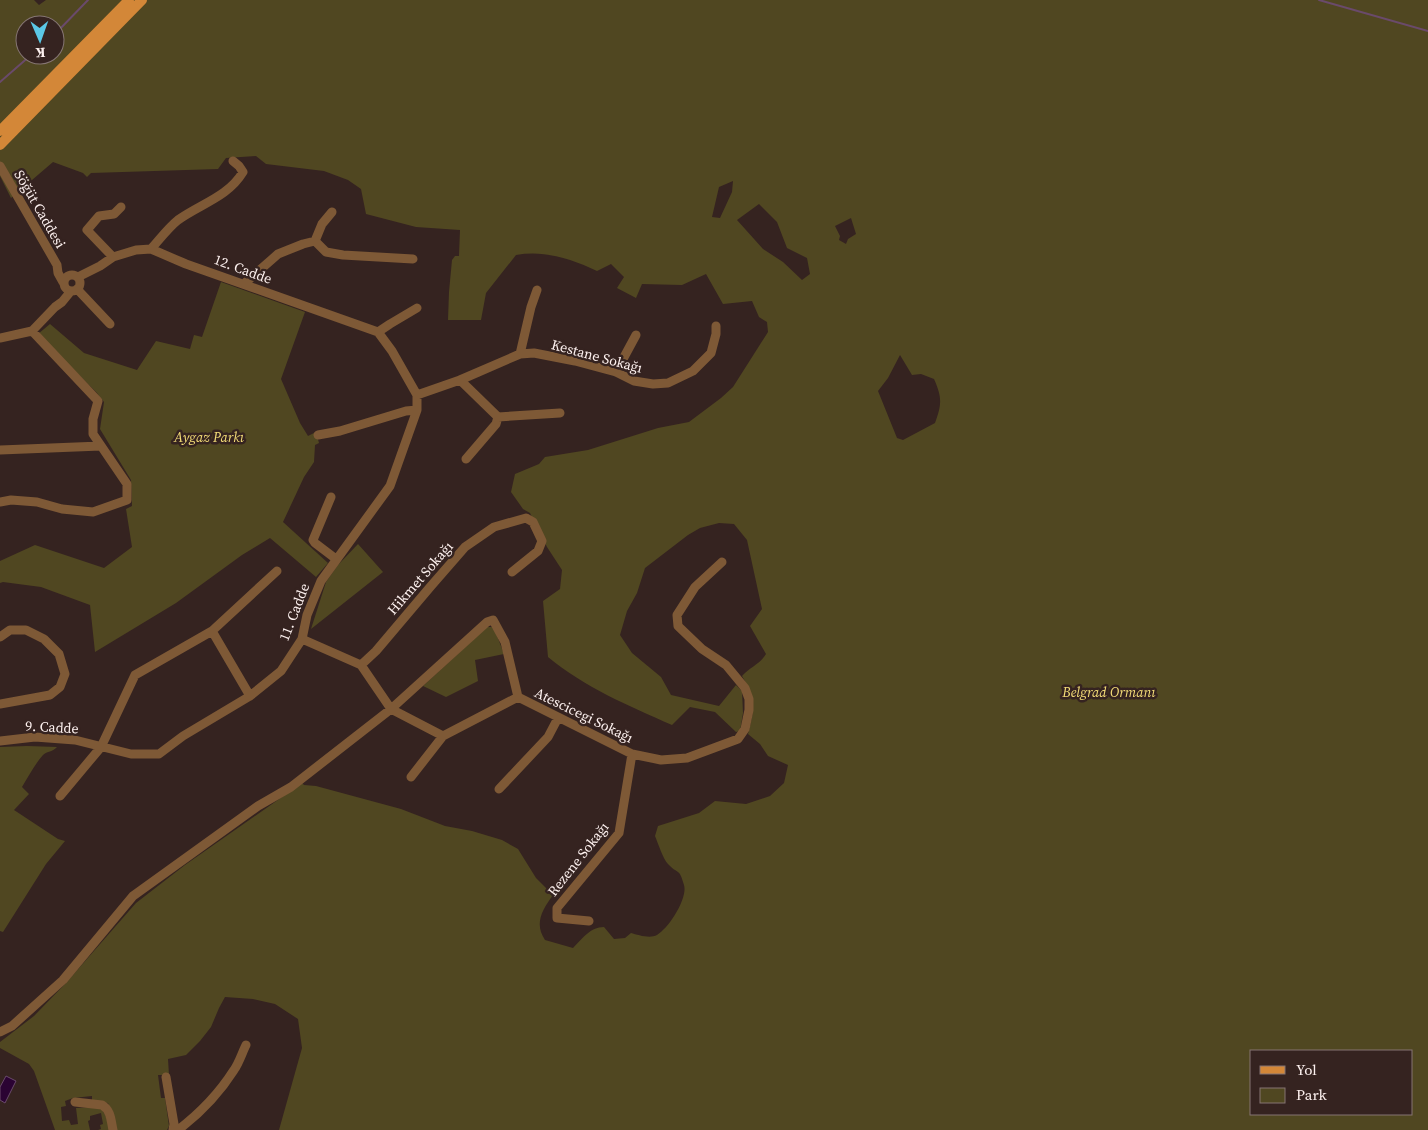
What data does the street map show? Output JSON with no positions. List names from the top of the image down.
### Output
{
  "streets": {
    "street": [
      "Söğüt Caddesi",
      "12. Cadde",
      "Kestane Sokağı",
      "Hikmet Sokağı",
      "11. Cadde",
      "Atescicegi Sokağı",
      "9. Cadde",
      "Rezene Sokağı"
    ]
  },
  "crossings": [
    ["11. Cadde", "9. Cadde"],
    ["Atescicegi Sokağı", "Rezene Sokağı"]
  ],
  "parks": ["Aygaz Parkı", "Belgrad Ormanı"],
  "legend": ["Yol", "Park"],
  "north": "bottom"
}
